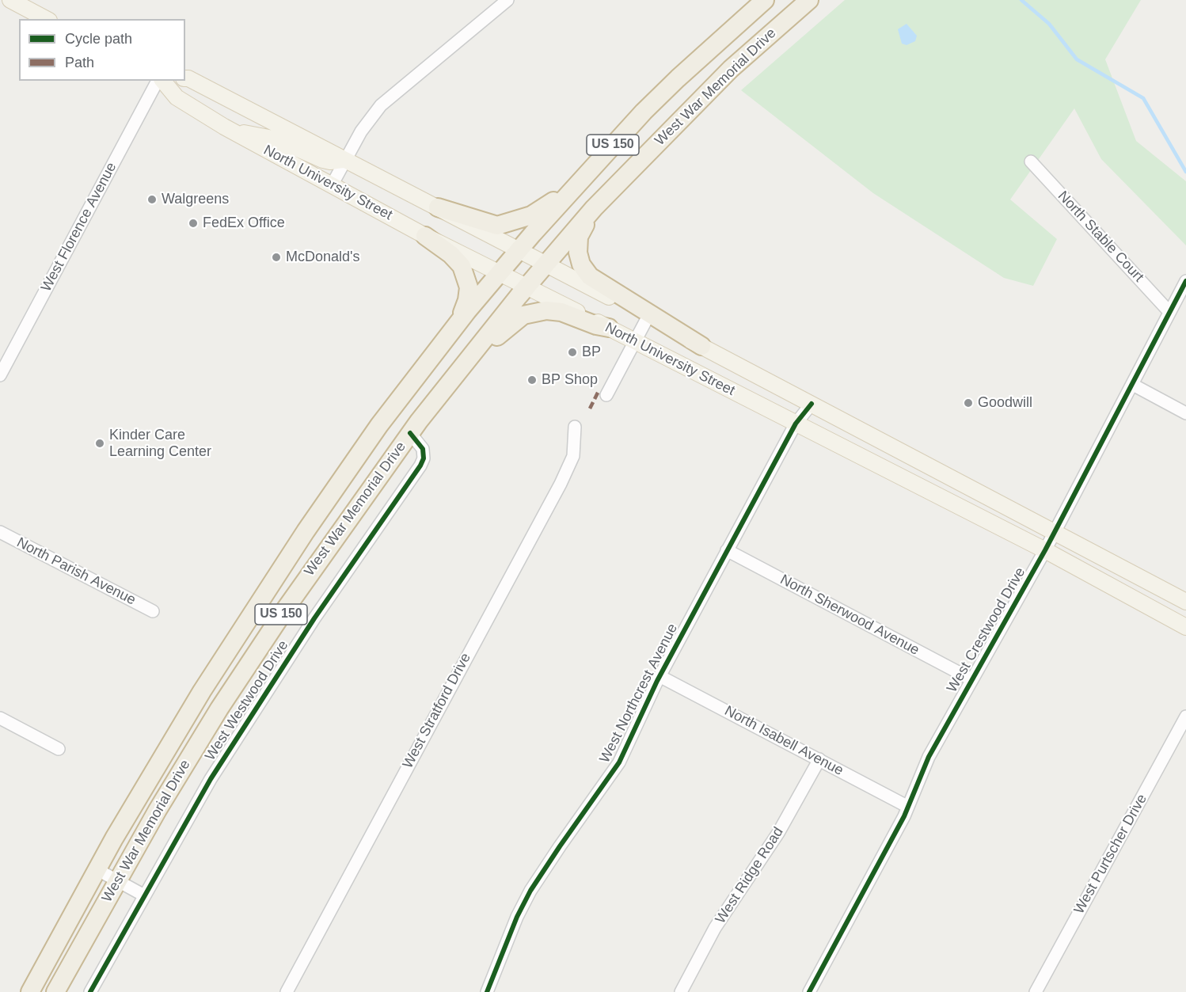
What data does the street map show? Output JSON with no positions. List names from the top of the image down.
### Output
{
  "streets": {
    "highway": ["West War Memorial Drive", "US 150"],
    "main road": ["North University Street"],
    "street": [
      "West Florence Avenue",
      "North Stable Court",
      "North Parish Avenue",
      "North Sherwood Avenue",
      "West Crestwood Drive",
      "West Northcrest Avenue",
      "West Westwood Drive",
      "West Stratford Drive",
      "North Isabell Avenue",
      "West Purtscher Drive",
      "West Ridge Road"
    ]
  },
  "crossings": [
    ["West War Memorial Drive", "North University Street"],
    ["West War Memorial Drive", "West Westwood Drive"],
    ["North University Street", "West Crestwood Drive"],
    ["North University Street", "West Northcrest Avenue"],
    ["North Stable Court", "West Crestwood Drive"],
    ["North Sherwood Avenue", "West Crestwood Drive"],
    ["North Sherwood Avenue", "West Northcrest Avenue"],
    ["West Crestwood Drive", "North Isabell Avenue"],
    ["West Northcrest Avenue", "North Isabell Avenue"],
    ["North Isabell Avenue", "West Ridge Road"]
  ],
  "places": [
    "Walgreens",
    "FedEx Office",
    "McDonald's",
    "BP",
    "BP Shop",
    "Goodwill",
    "Kinder Care Learning Center"
  ],
  "legend": ["Cycle path", "Path"]
}
